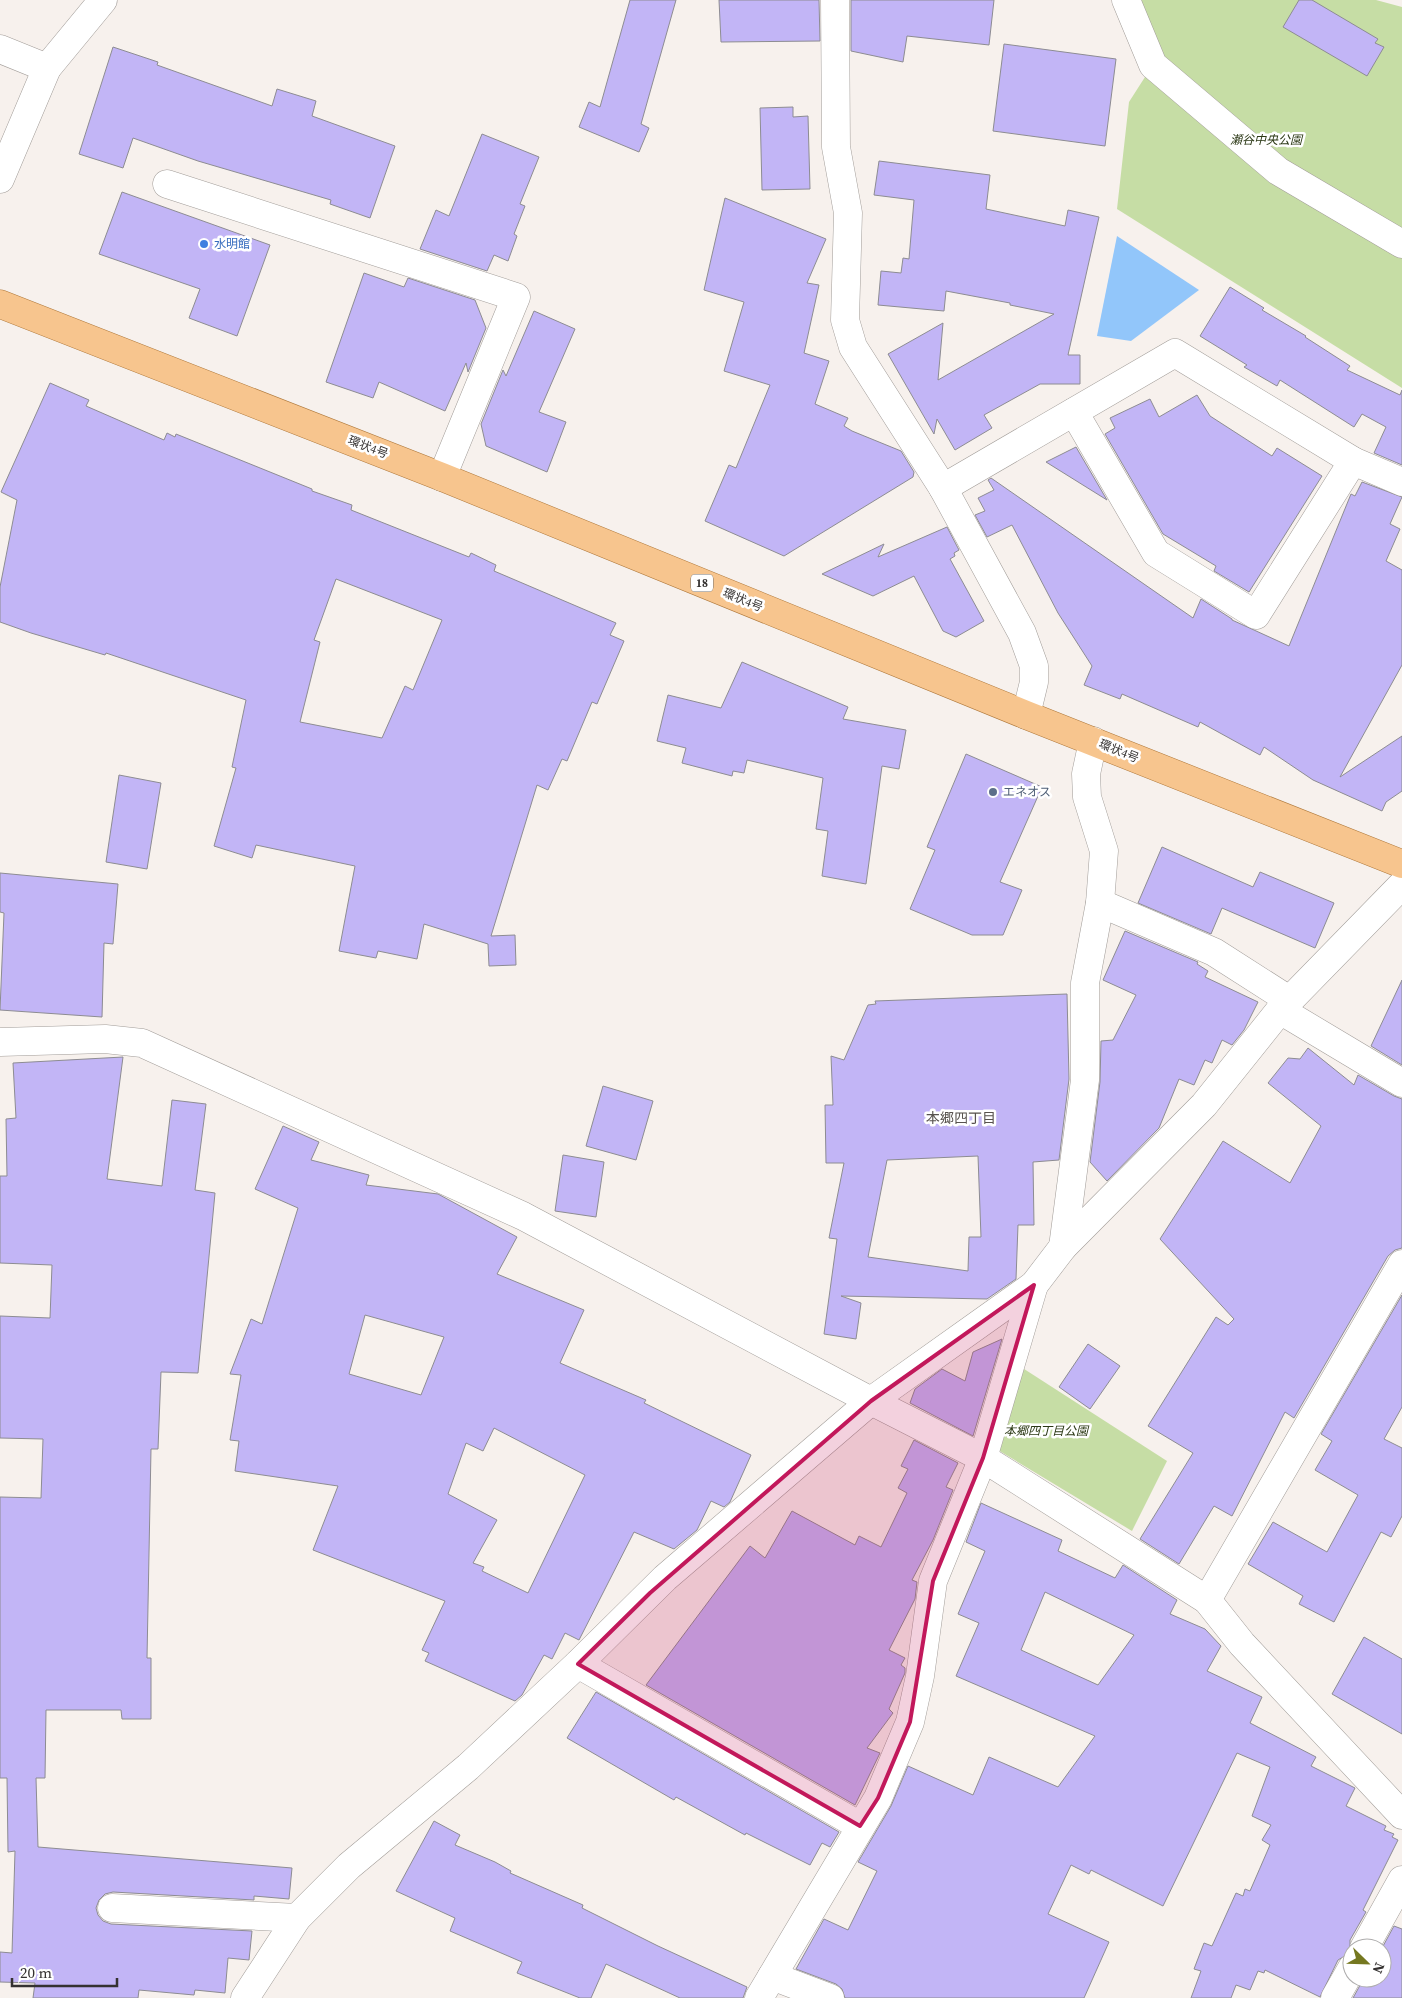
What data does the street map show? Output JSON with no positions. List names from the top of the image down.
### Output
{
  "streets": {
    "main road": ["環状4号", "18"]
  },
  "districts": ["本郷四丁目"],
  "parks": ["瀬谷中央公園", "本郷四丁目公園"],
  "places": ["水明館", "エネオス"],
  "scale_bar": "20 m",
  "north": "bottom right"
}
